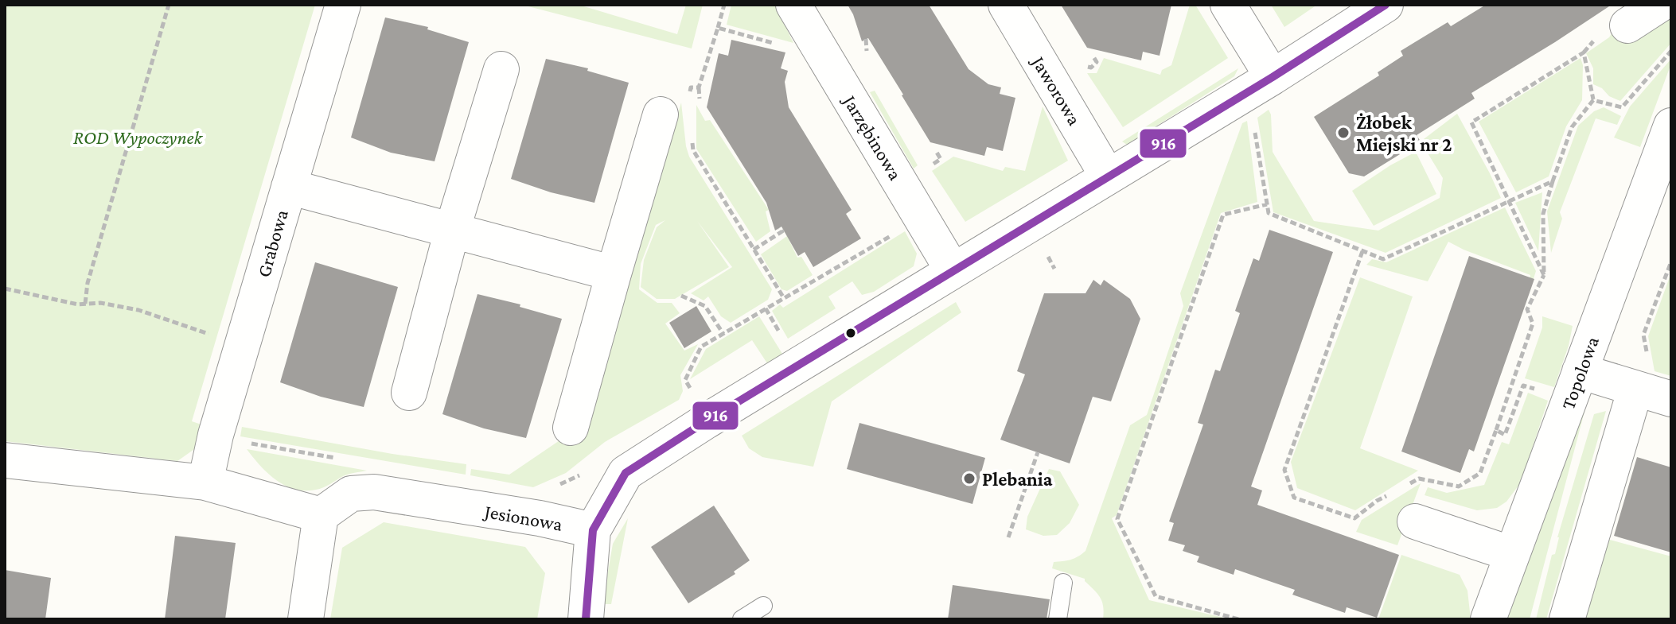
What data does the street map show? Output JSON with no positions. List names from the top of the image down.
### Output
{
  "streets": {
    "street": [
      "Jaworowa",
      "Jarzębinowa",
      "Grabowa",
      "Topolowa",
      "Jesionowa"
    ]
  },
  "parks": ["ROD Wypoczynek"],
  "places": ["Żłobek Miejski nr 2", "Plebania"],
  "lines": ["transit line 916"]
}
